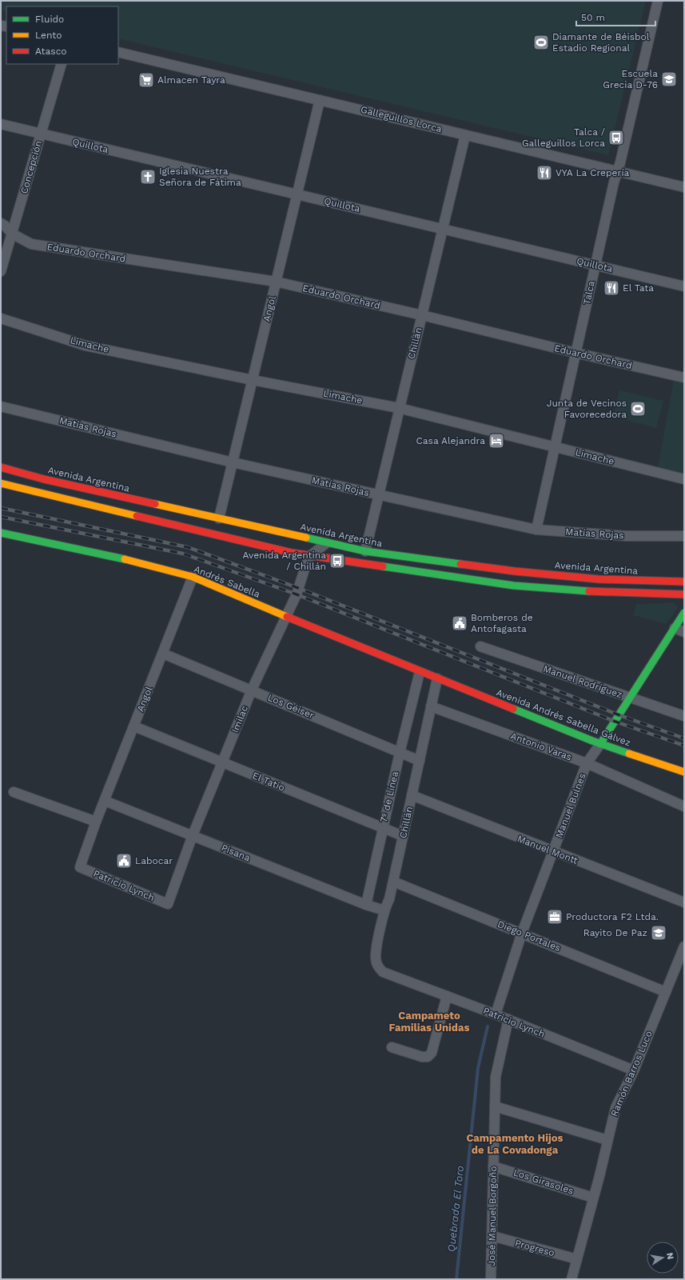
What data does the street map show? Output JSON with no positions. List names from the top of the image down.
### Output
{
  "streets": {
    "main road": ["Avenida Argentina", "Andrés Sabella", "Avenida Andrés Sabella Gálvez"],
    "street": [
      "Galleguillos Lorca",
      "Quillota",
      "Concepción",
      "Eduardo Orchard",
      "Talca",
      "Angol",
      "Chillán",
      "Limache",
      "Matías Rojas",
      "Manuel Rodríguez",
      "Los Géiser",
      "Imilac",
      "Antonio Varas",
      "El Tatio",
      "7º de Línea",
      "Manuel Bulnes",
      "Manuel Montt",
      "Pisana",
      "Patricio Lynch",
      "Diego Portales",
      "Ramón Barros Luco",
      "Los Girasoles",
      "José Manuel Borgoño",
      "Progreso"
    ]
  },
  "crossings": [
    ["Galleguillos Lorca", "Talca"],
    ["Galleguillos Lorca", "Angol"],
    ["Galleguillos Lorca", "Chillán"],
    ["Quillota", "Concepción"],
    ["Quillota", "Talca"],
    ["Quillota", "Angol"],
    ["Quillota", "Chillán"],
    ["Concepción", "Eduardo Orchard"],
    ["Eduardo Orchard", "Talca"],
    ["Eduardo Orchard", "Angol"],
    ["Eduardo Orchard", "Chillán"],
    ["Talca", "Limache"],
    ["Talca", "Matías Rojas"],
    ["Angol", "Limache"],
    ["Angol", "Matías Rojas"],
    ["Angol", "Avenida Argentina"],
    ["Angol", "Andrés Sabella"],
    ["Angol", "Los Géiser"],
    ["Angol", "El Tatio"],
    ["Angol", "Pisana"],
    ["Angol", "Patricio Lynch"],
    ["Chillán", "Limache"],
    ["Chillán", "Matías Rojas"],
    ["Chillán", "Avenida Argentina"],
    ["Chillán", "Andrés Sabella"],
    ["Chillán", "Los Géiser"],
    ["Chillán", "Avenida Andrés Sabella Gálvez"],
    ["Chillán", "Antonio Varas"],
    ["Chillán", "El Tatio"],
    ["Chillán", "Manuel Montt"],
    ["Chillán", "Patricio Lynch"],
    ["Chillán", "Diego Portales"],
    ["Andrés Sabella", "Avenida Andrés Sabella Gálvez"],
    ["Andrés Sabella", "Imilac"],
    ["Andrés Sabella", "7º de Línea"],
    ["Los Géiser", "Imilac"],
    ["Los Géiser", "7º de Línea"],
    ["Avenida Andrés Sabella Gálvez", "Manuel Bulnes"],
    ["Imilac", "El Tatio"],
    ["Imilac", "Pisana"],
    ["Imilac", "Patricio Lynch"],
    ["Antonio Varas", "Manuel Bulnes"],
    ["El Tatio", "7º de Línea"],
    ["7º de Línea", "Pisana"],
    ["Manuel Bulnes", "Manuel Montt"],
    ["Manuel Bulnes", "Patricio Lynch"],
    ["Manuel Bulnes", "Diego Portales"],
    ["Patricio Lynch", "Ramón Barros Luco"],
    ["Patricio Lynch", "José Manuel Borgoño"],
    ["Diego Portales", "Ramón Barros Luco"],
    ["Ramón Barros Luco", "Los Girasoles"],
    ["Ramón Barros Luco", "Progreso"],
    ["Los Girasoles", "José Manuel Borgoño"],
    ["José Manuel Borgoño", "Progreso"]
  ],
  "districts": ["Campameto Familias Unidas", "Campamento Hijos de La Covadonga"],
  "water": ["Quebrada El Toro"],
  "places": {
    "sports": ["Diamante de Béisbol Estadio Regional", "Junta de Vecinos Favorecedora"],
    "school or university": ["Escuela Grecia D-76", "Rayito De Paz"],
    "supermarket": ["Almacen Tayra"],
    "bus stop": ["Talca / Galleguillos Lorca", "Avenida Argentina / Chillán"],
    "restaurant": ["VYA La Crepería", "El Tata"],
    "church": ["Iglesia Nuestra Señora de Fátima"],
    "hotel": ["Casa Alejandra"],
    "public building": ["Bomberos de Antofagasta", "Labocar"],
    "office": ["Productora F2 Ltda."]
  },
  "legend": ["Fluido", "Lento", "Atasco"],
  "scale_bar": "50 m",
  "north": "right"
}
